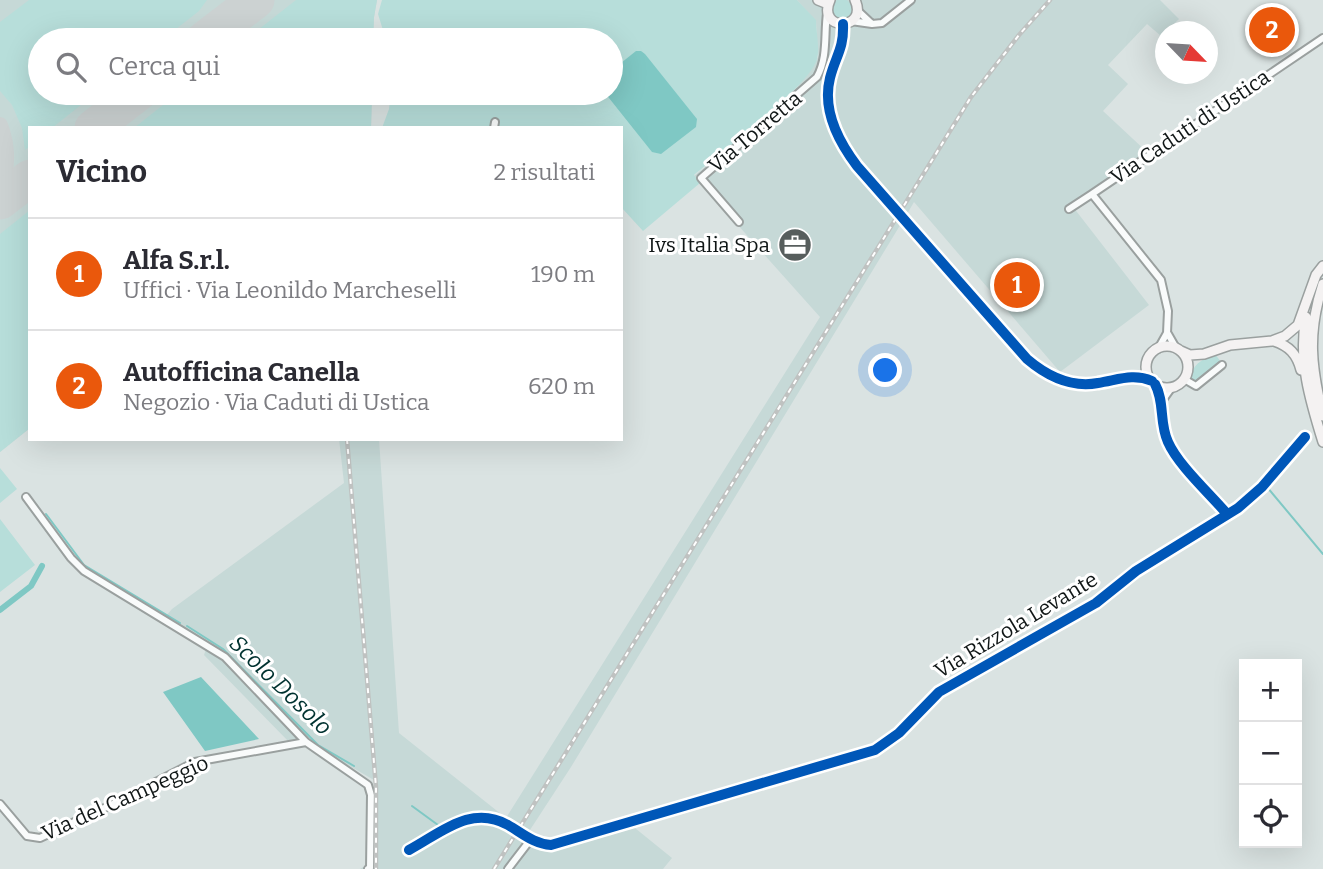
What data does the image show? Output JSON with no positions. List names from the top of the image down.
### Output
{
  "streets": {
    "street": [
      "Via Caduti di Ustica",
      "Via Torretta",
      "Via Rizzola Levante",
      "Via del Campeggio"
    ]
  },
  "water": ["Scolo Dosolo"],
  "places": {
    "office": ["Ivs Italia Spa"]
  },
  "north": "bottom right",
  "page": {
    "pins": ["2", "1"],
    "search": "Cerca qui",
    "heading": ["Vicino", "2 risultati"],
    "list": [
      {
        "mark": "1",
        "name": "Alfa S.r.l.",
        "note": "Uffici · Via Leonildo Marcheselli",
        "value": "190 m"
      },
      {
        "mark": "2",
        "name": "Autofficina Canella",
        "note": "Negozio · Via Caduti di Ustica",
        "value": "620 m"
      }
    ],
    "map_buttons": ["+", "−"]
  }
}
